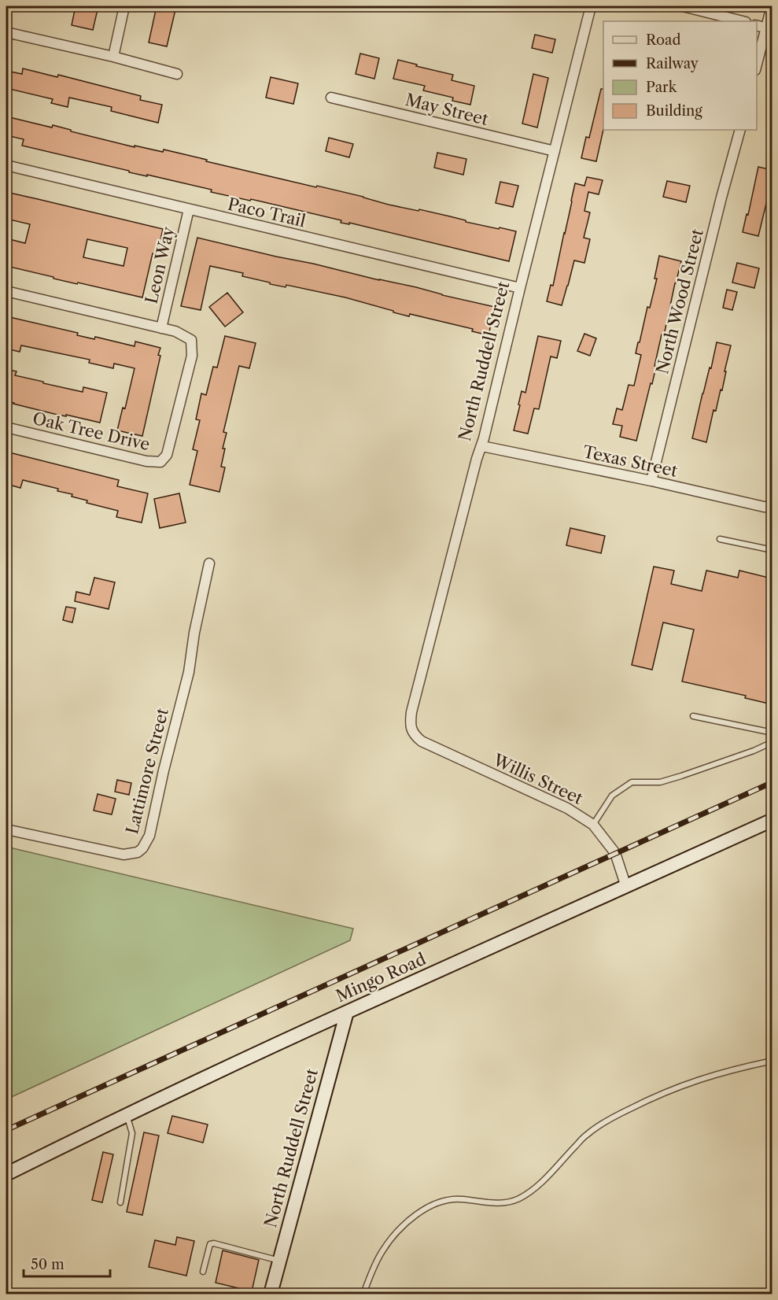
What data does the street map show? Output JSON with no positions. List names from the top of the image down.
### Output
{
  "streets": {
    "street": [
      "May Street",
      "Paco Trail",
      "Leon Way",
      "North Wood Street",
      "North Ruddell Street",
      "Oak Tree Drive",
      "Texas Street",
      "Lattimore Street",
      "Willis Street",
      "Mingo Road"
    ]
  },
  "crossings": [
    ["May Street", "North Ruddell Street"],
    ["Paco Trail", "Leon Way"],
    ["Paco Trail", "North Ruddell Street"],
    ["Leon Way", "Oak Tree Drive"],
    ["North Wood Street", "Texas Street"],
    ["North Ruddell Street", "Texas Street"],
    ["North Ruddell Street", "Willis Street"],
    ["North Ruddell Street", "Mingo Road"],
    ["Willis Street", "Mingo Road"]
  ],
  "legend": [
    "Road",
    "Railway",
    "Park",
    "Building"
  ],
  "scale_bar": "50 m"
}
